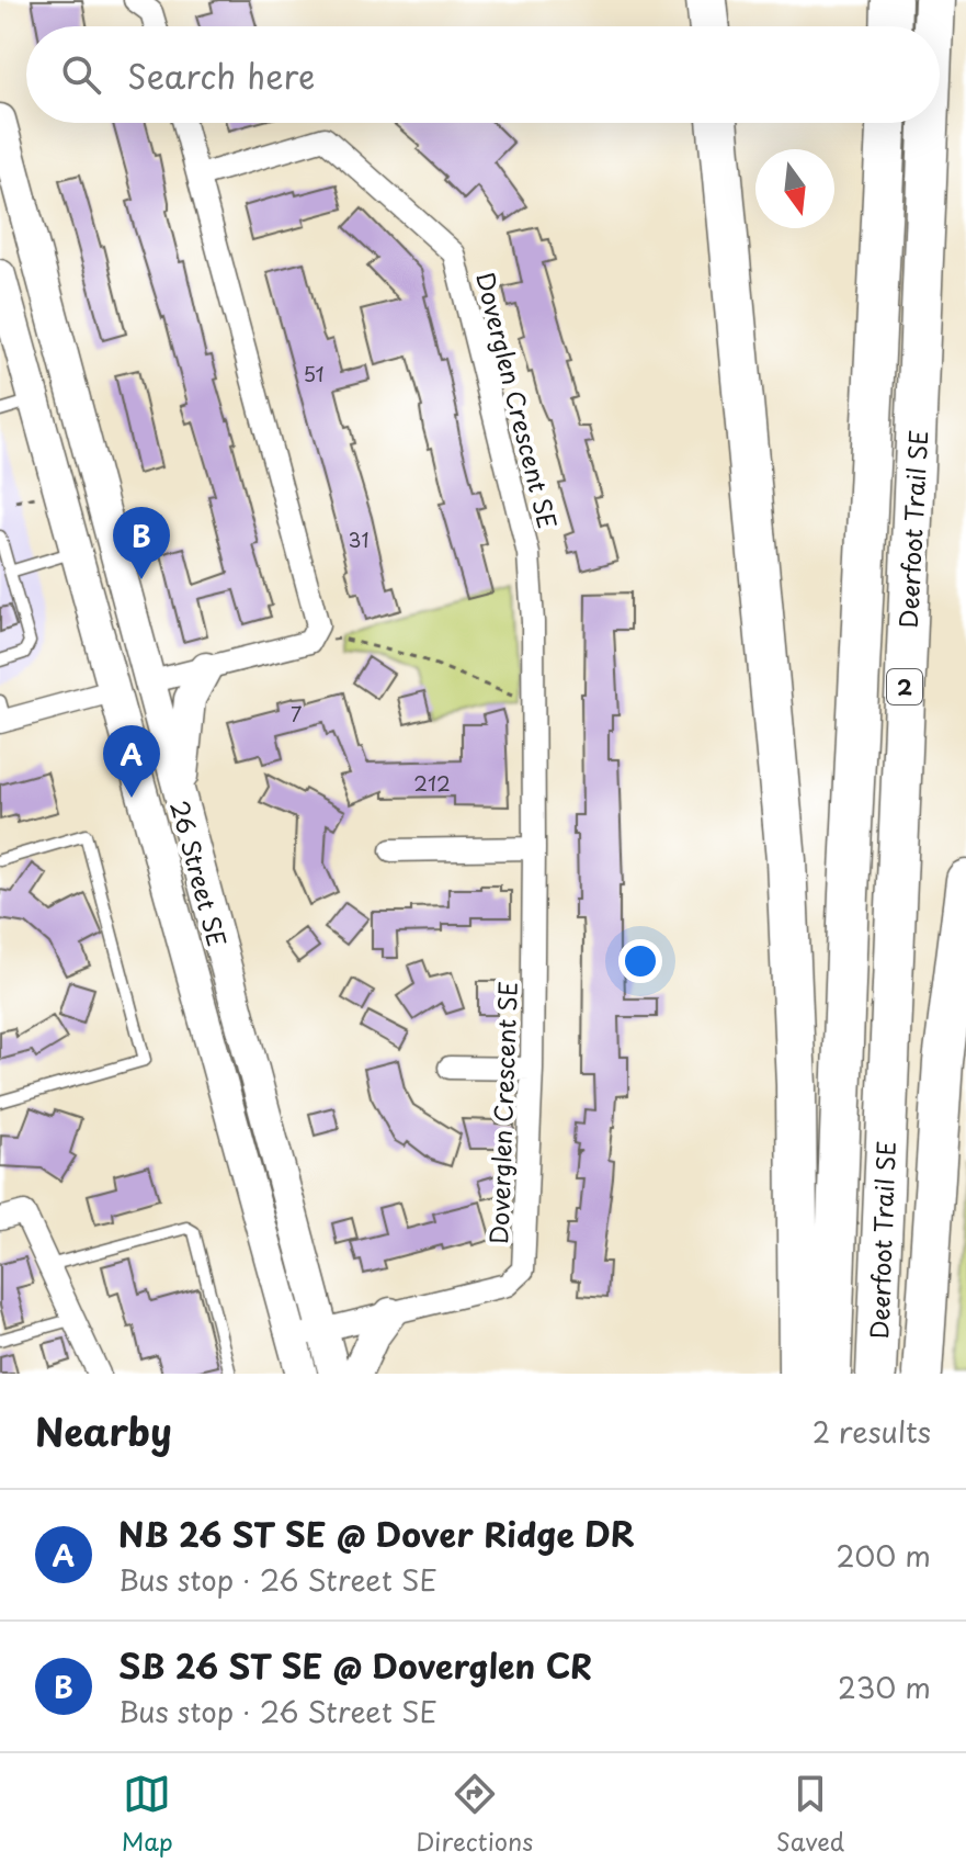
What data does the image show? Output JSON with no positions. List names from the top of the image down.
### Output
{
  "streets": {
    "highway": ["Deerfoot Trail SE", "2"],
    "street": ["Doverglen Crescent SE", "26 Street SE"]
  },
  "crossings": [
    ["Doverglen Crescent SE", "26 Street SE"]
  ],
  "house_numbers": [
    "51",
    "31",
    "7",
    "212"
  ],
  "north": "bottom",
  "page": {
    "search": "Search here",
    "pins": ["B", "A"],
    "heading": ["Nearby", "2 results"],
    "list": [
      {
        "mark": "A",
        "name": "NB 26 ST SE @ Dover Ridge DR",
        "note": "Bus stop · 26 Street SE",
        "value": "200 m"
      },
      {
        "mark": "B",
        "name": "SB 26 ST SE @ Doverglen CR",
        "note": "Bus stop · 26 Street SE",
        "value": "230 m"
      }
    ],
    "nav": ["Map", "Directions", "Saved"]
  }
}
